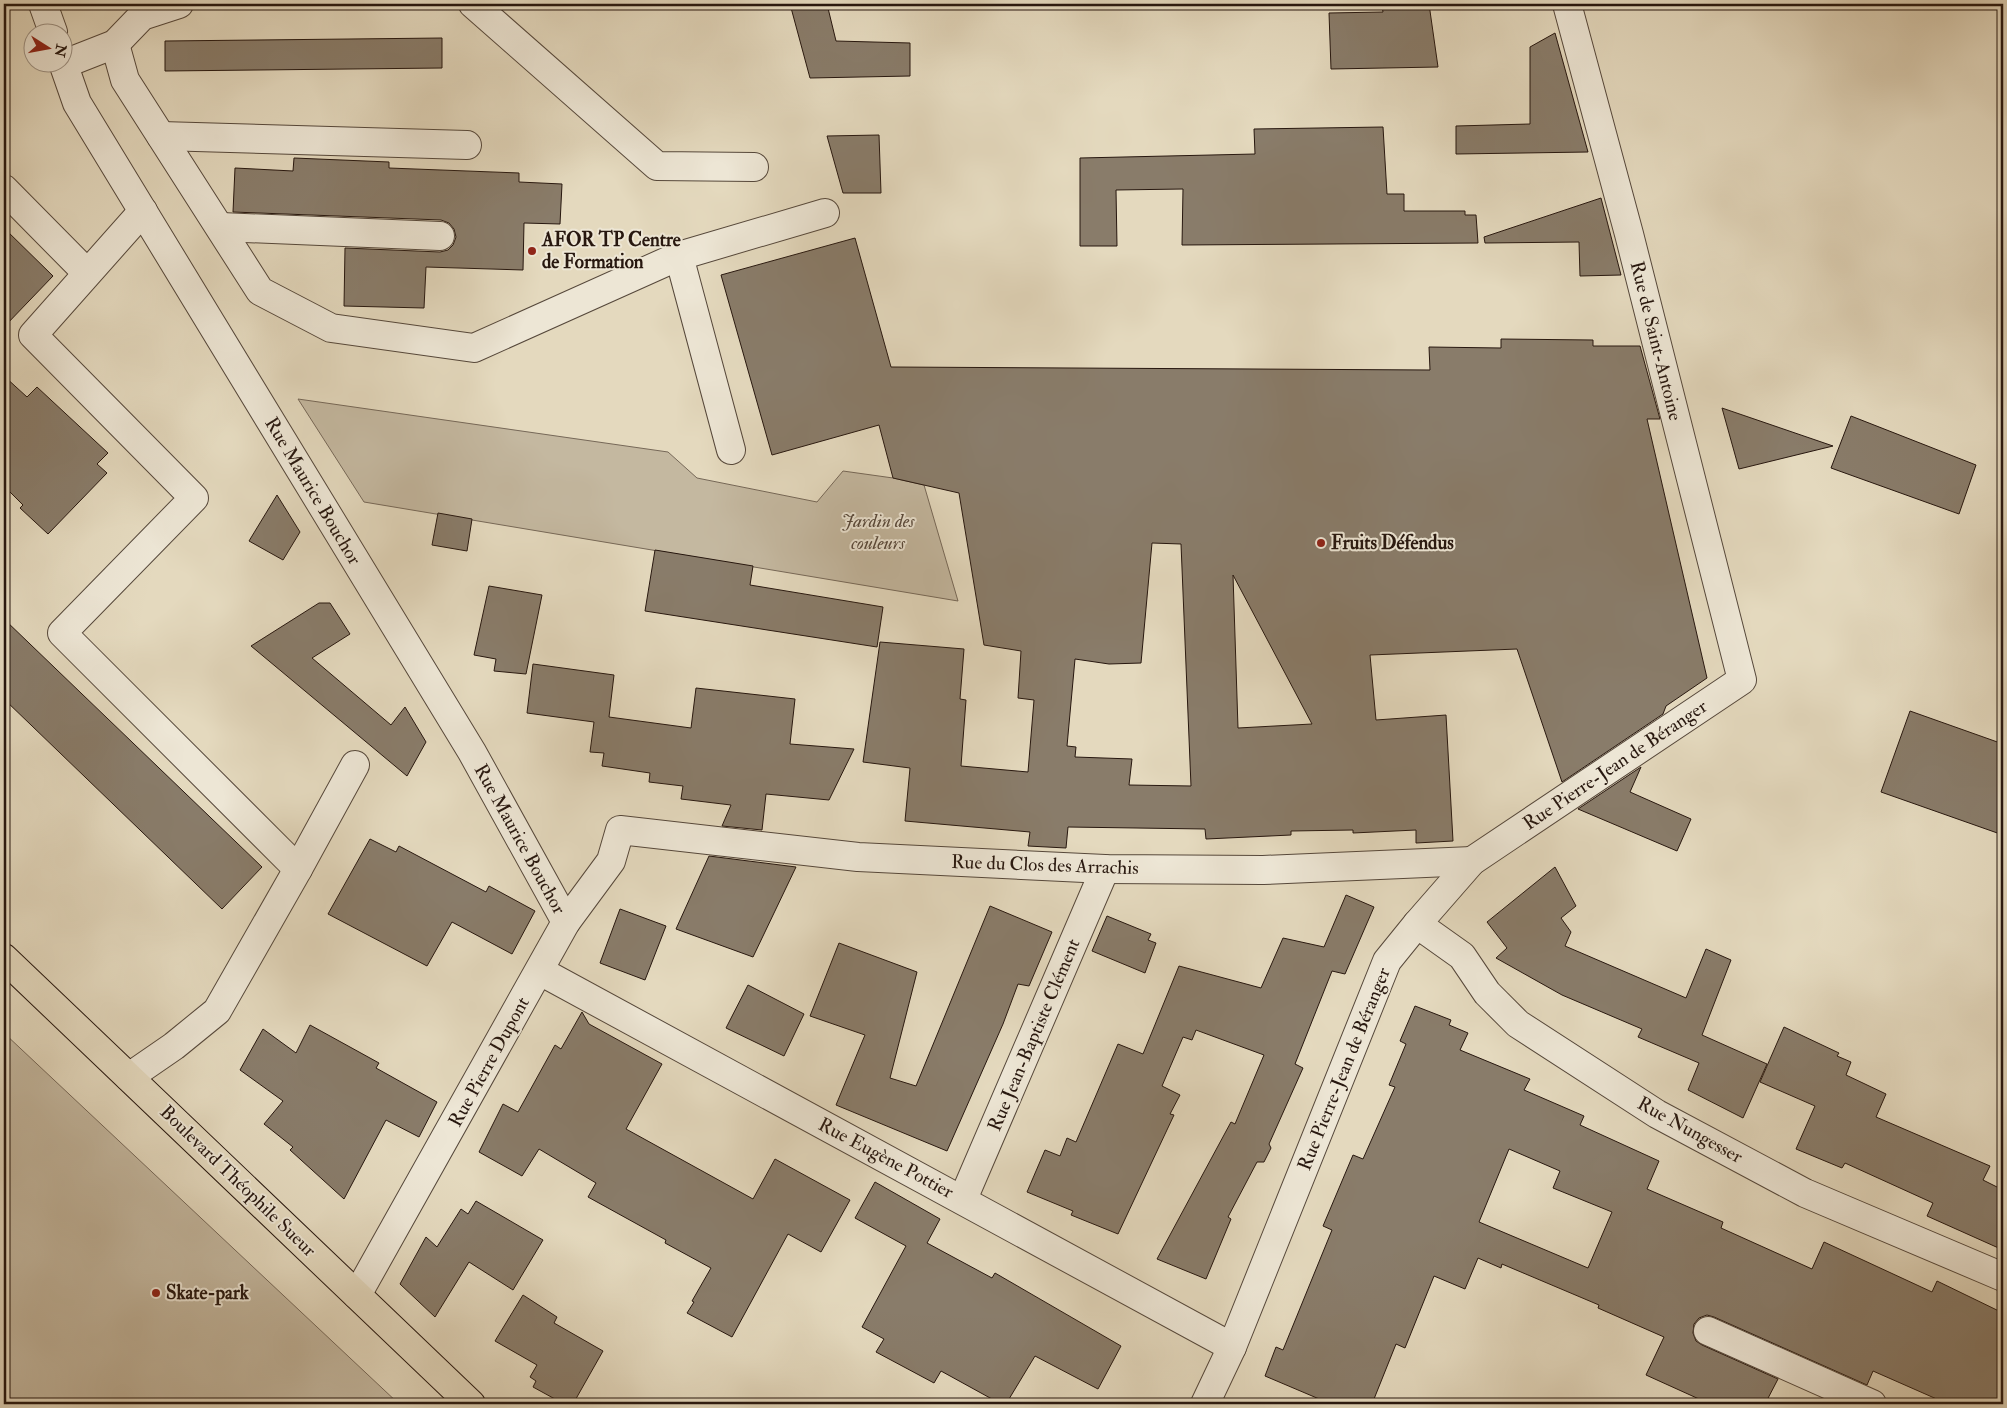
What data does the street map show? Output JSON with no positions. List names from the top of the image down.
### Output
{
  "streets": {
    "main road": ["Boulevard Théophile Sueur"],
    "street": [
      "Rue de Saint-Antoine",
      "Rue Maurice Bouchor",
      "Rue Pierre-Jean de Béranger",
      "Rue du Clos des Arrachis",
      "Rue Jean-Baptiste Clément",
      "Rue Pierre Dupont",
      "Rue Nungesser",
      "Rue Eugène Pottier"
    ]
  },
  "crossings": [
    ["Rue de Saint-Antoine", "Rue Pierre-Jean de Béranger"],
    ["Rue Maurice Bouchor", "Rue Pierre Dupont"],
    ["Rue Pierre-Jean de Béranger", "Rue du Clos des Arrachis"],
    ["Rue Pierre-Jean de Béranger", "Rue Nungesser"],
    ["Rue Pierre-Jean de Béranger", "Rue Eugène Pottier"],
    ["Rue du Clos des Arrachis", "Rue Jean-Baptiste Clément"],
    ["Rue du Clos des Arrachis", "Rue Pierre Dupont"],
    ["Rue Jean-Baptiste Clément", "Rue Eugène Pottier"],
    ["Rue Pierre Dupont", "Rue Eugène Pottier"],
    ["Rue Pierre Dupont", "Boulevard Théophile Sueur"]
  ],
  "parks": ["Jardin des couleurs"],
  "places": ["AFOR TP Centre de Formation", "Fruits Défendus", "Skate-park"],
  "north": "right"
}
